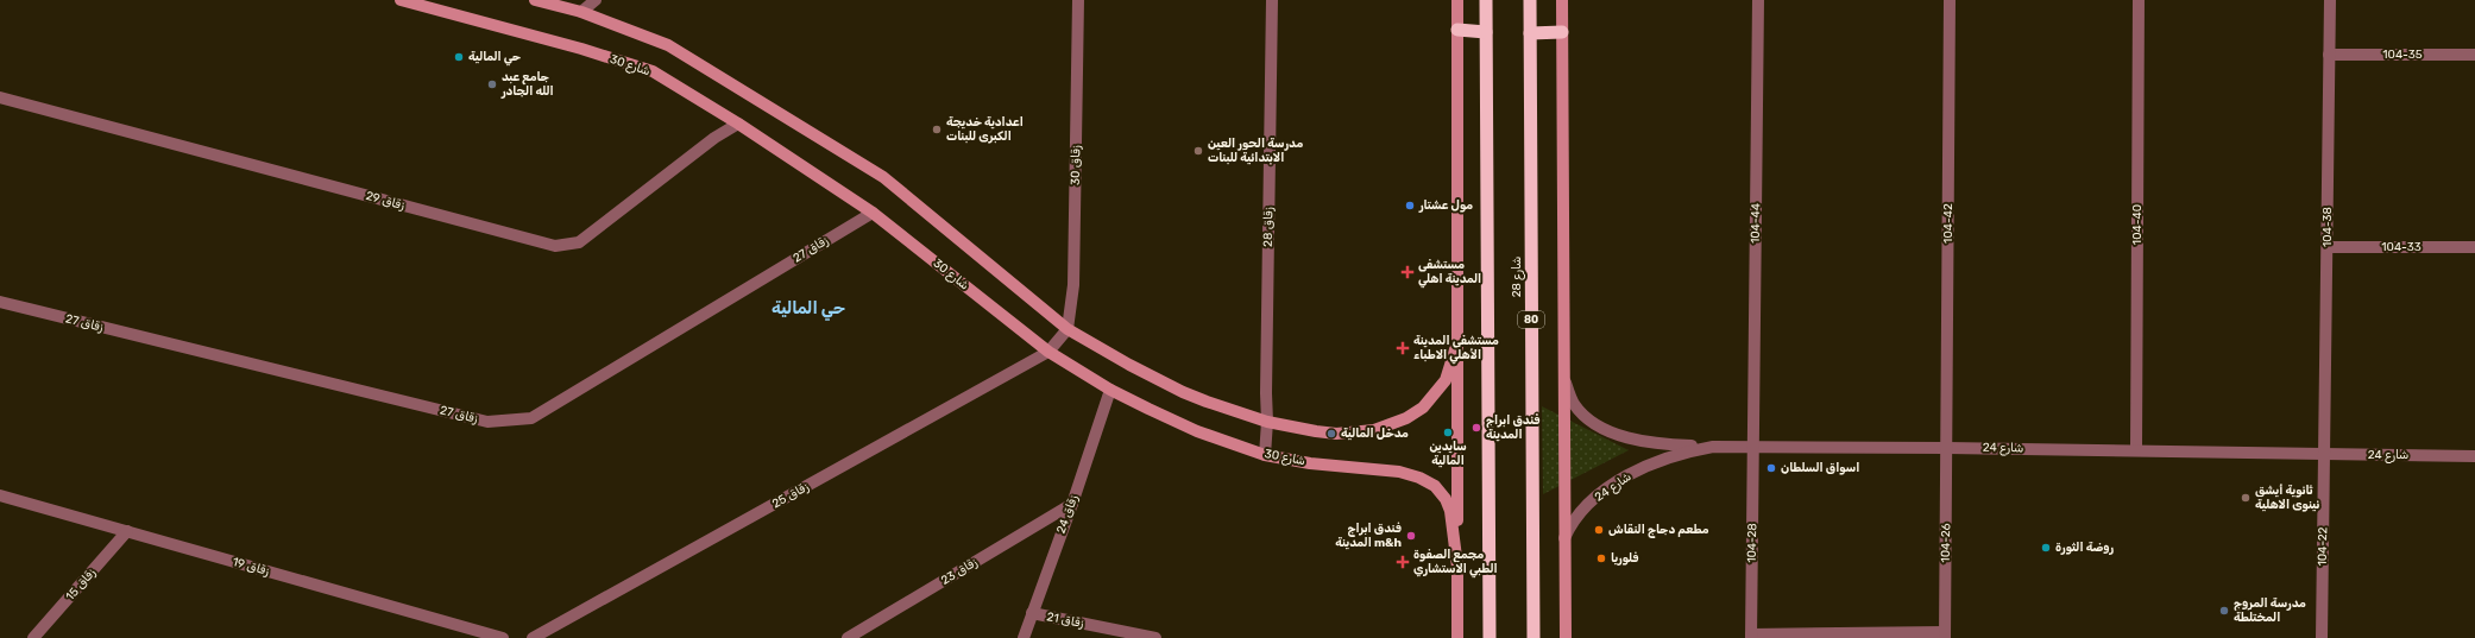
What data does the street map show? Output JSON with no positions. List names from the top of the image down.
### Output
{
  "streets": {
    "highway": ["شارع 28", "80"],
    "main road": ["شارع 30"],
    "street": [
      "104-35",
      "زقاق 30",
      "زقاق 29",
      "104-44",
      "104-42",
      "104-40",
      "زقاق 28",
      "104-38",
      "104-33",
      "زقاق 27",
      "شارع 24",
      "زقاق 25",
      "زقاق 24",
      "104-28",
      "104-26",
      "104-22",
      "زقاق 19",
      "زقاق 23",
      "زقاق 15",
      "زقاق 21"
    ]
  },
  "crossings": [
    ["104-35", "104-38"],
    ["شارع 30", "زقاق 29"],
    ["شارع 30", "زقاق 28"],
    ["شارع 30", "زقاق 27"],
    ["شارع 30", "زقاق 25"],
    ["شارع 30", "زقاق 24"],
    ["104-44", "شارع 24"],
    ["104-44", "104-28"],
    ["104-42", "شارع 24"],
    ["104-42", "104-26"],
    ["104-40", "شارع 24"],
    ["104-38", "104-33"],
    ["104-38", "شارع 24"],
    ["104-38", "104-22"],
    ["شارع 24", "104-28"],
    ["شارع 24", "104-26"],
    ["شارع 24", "104-22"],
    ["زقاق 24", "زقاق 23"],
    ["زقاق 24", "زقاق 21"],
    ["زقاق 19", "زقاق 15"]
  ],
  "districts": ["حي المالية"],
  "places": {
    "other": [
      "حي المالية",
      "جامع عبد الله الجادر",
      "اعدادية خديجة الكبرى للبنات",
      "مدرسة الحور العين الابتدائية للبنات",
      "مول عشتار",
      "فندق ابراج المدينة",
      "سايدين المالية",
      "مدخل المالية",
      "اسواق السلطان",
      "ثانوية أيشق نينوى الاهلية",
      "مطعم دجاج النقاش",
      "فندق ابراج المدينة m&h",
      "روضة الثورة",
      "فلوريا",
      "مدرسة المروج المختلطة"
    ],
    "health": ["مستشفى المدينة اهلي", "مستشفى المدينة الأهلي الاطباء", "مجمع الصفوة الطبي الاستشاري"]
  }
}
